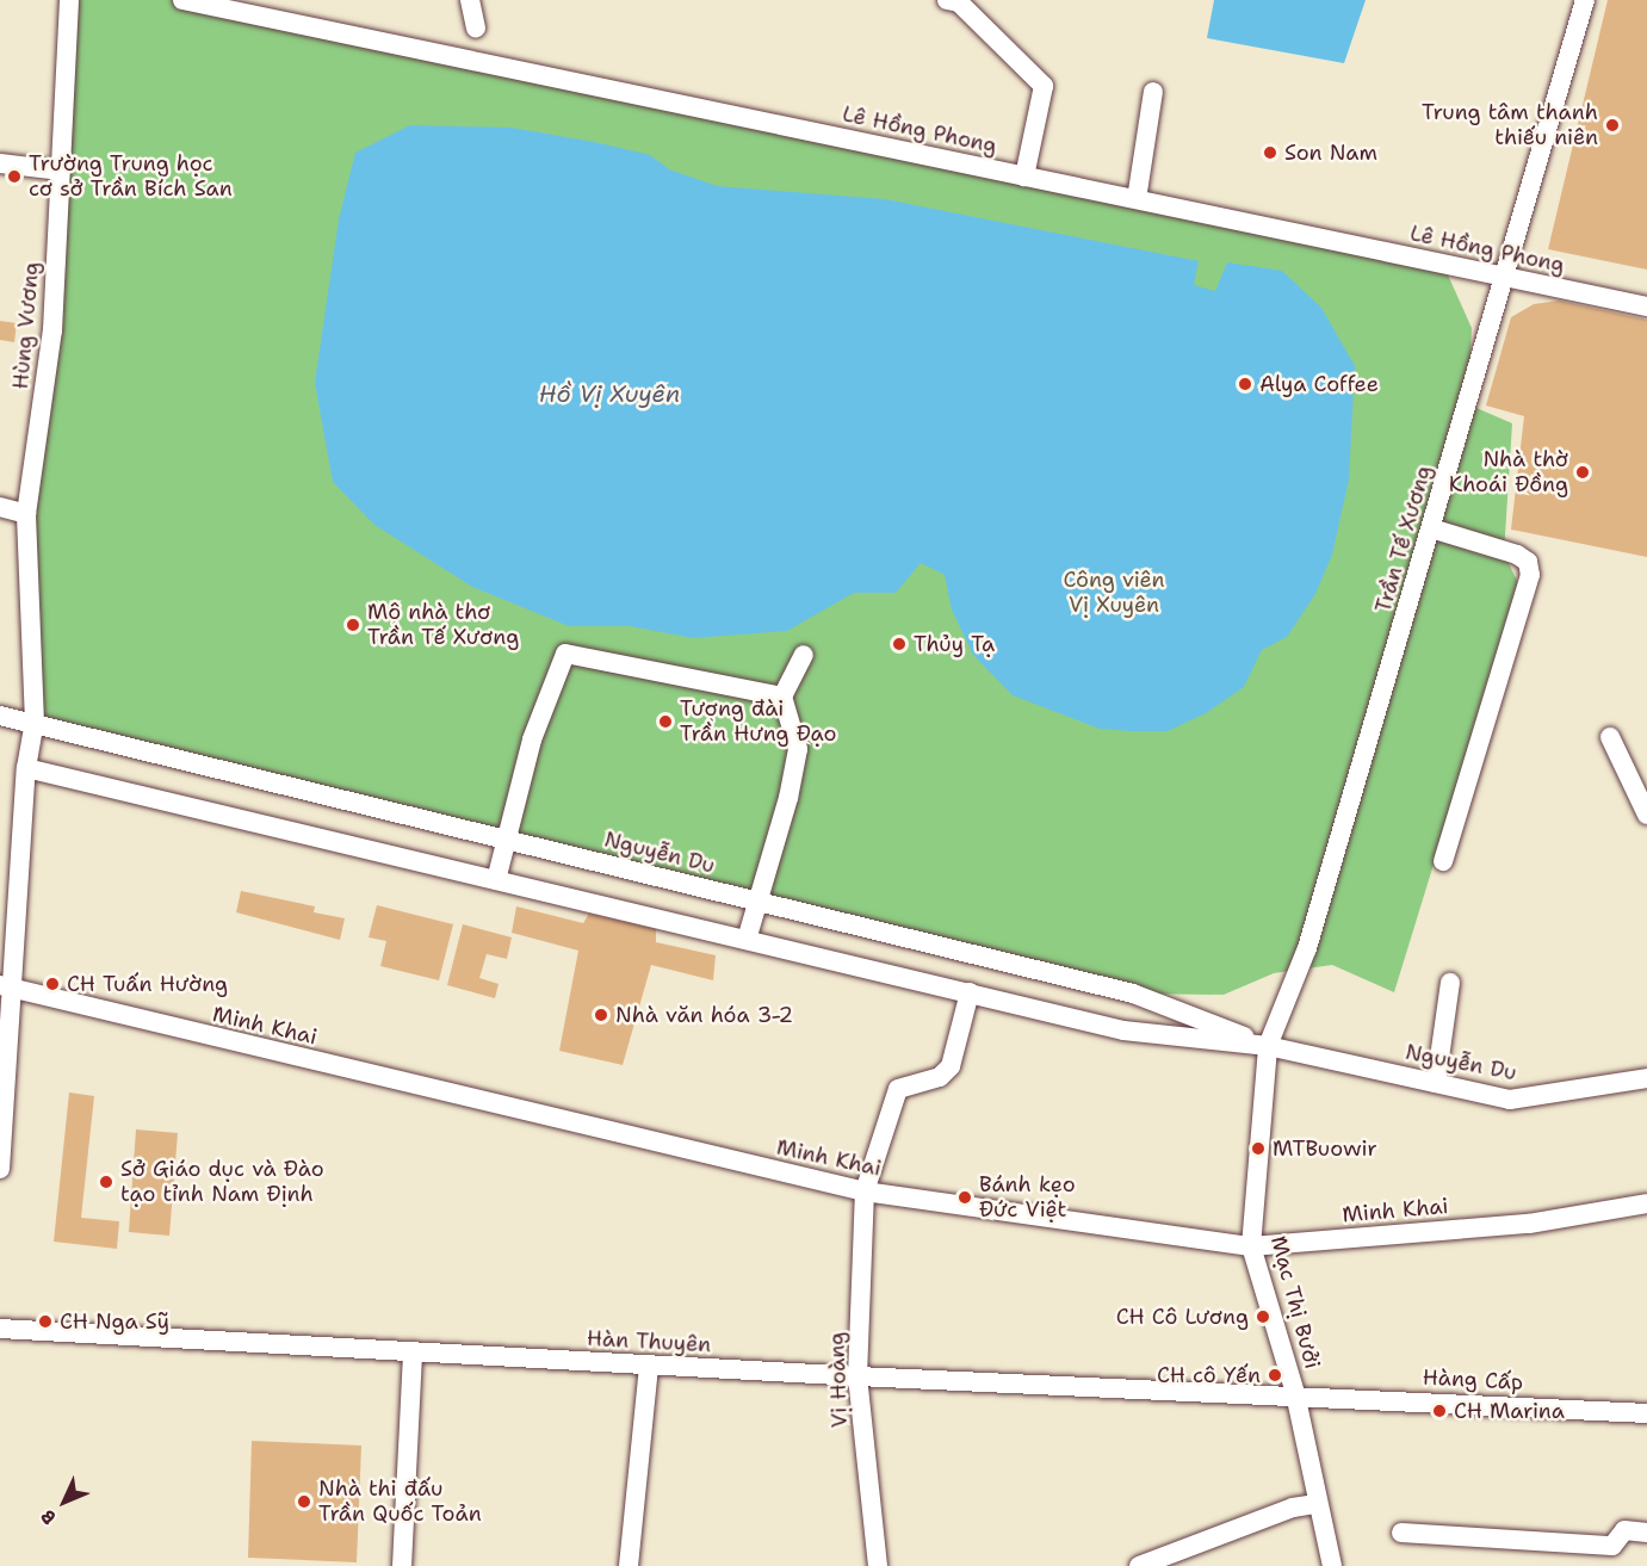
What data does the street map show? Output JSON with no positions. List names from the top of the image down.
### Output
{
  "streets": {
    "street": [
      "Lê Hồng Phong",
      "Hùng Vương",
      "Trần Tế Xương",
      "Nguyễn Du",
      "Minh Khai",
      "Mạc Thị Bưởi",
      "Hàn Thuyên",
      "Vị Hoàng",
      "Hàng Cấp"
    ]
  },
  "crossings": [
    ["Lê Hồng Phong", "Trần Tế Xương"],
    ["Hùng Vương", "Nguyễn Du"],
    ["Hùng Vương", "Minh Khai"],
    ["Trần Tế Xương", "Nguyễn Du"],
    ["Trần Tế Xương", "Mạc Thị Bưởi"],
    ["Nguyễn Du", "Mạc Thị Bưởi"],
    ["Minh Khai", "Mạc Thị Bưởi"],
    ["Minh Khai", "Vị Hoàng"],
    ["Mạc Thị Bưởi", "Hàn Thuyên"],
    ["Mạc Thị Bưởi", "Hàng Cấp"],
    ["Hàn Thuyên", "Vị Hoàng"],
    ["Hàn Thuyên", "Hàng Cấp"]
  ],
  "water": ["Hồ Vị Xuyên"],
  "parks": ["Công viên Vị Xuyên"],
  "places": [
    "Trung tâm thanh thiếu niên",
    "Son Nam",
    "Trường Trung học cơ sở Trần Bích San",
    "Alya Coffee",
    "Nhà thờ Khoái Đồng",
    "Mộ nhà thơ Trần Tế Xương",
    "Thủy Tạ",
    "Tượng đài Trần Hưng Đạo",
    "CH Tuấn Hường",
    "Nhà văn hóa 3-2",
    "MTBuowir",
    "Sở Giáo dục và Đào tạo tỉnh Nam Định",
    "Bánh kẹo Đức Việt",
    "CH Cô Lương",
    "CH Nga Sỹ",
    "CH cô Yến",
    "CH Marina",
    "Nhà thi đấu Trần Quốc Toản"
  ],
  "north": "bottom left"
}
